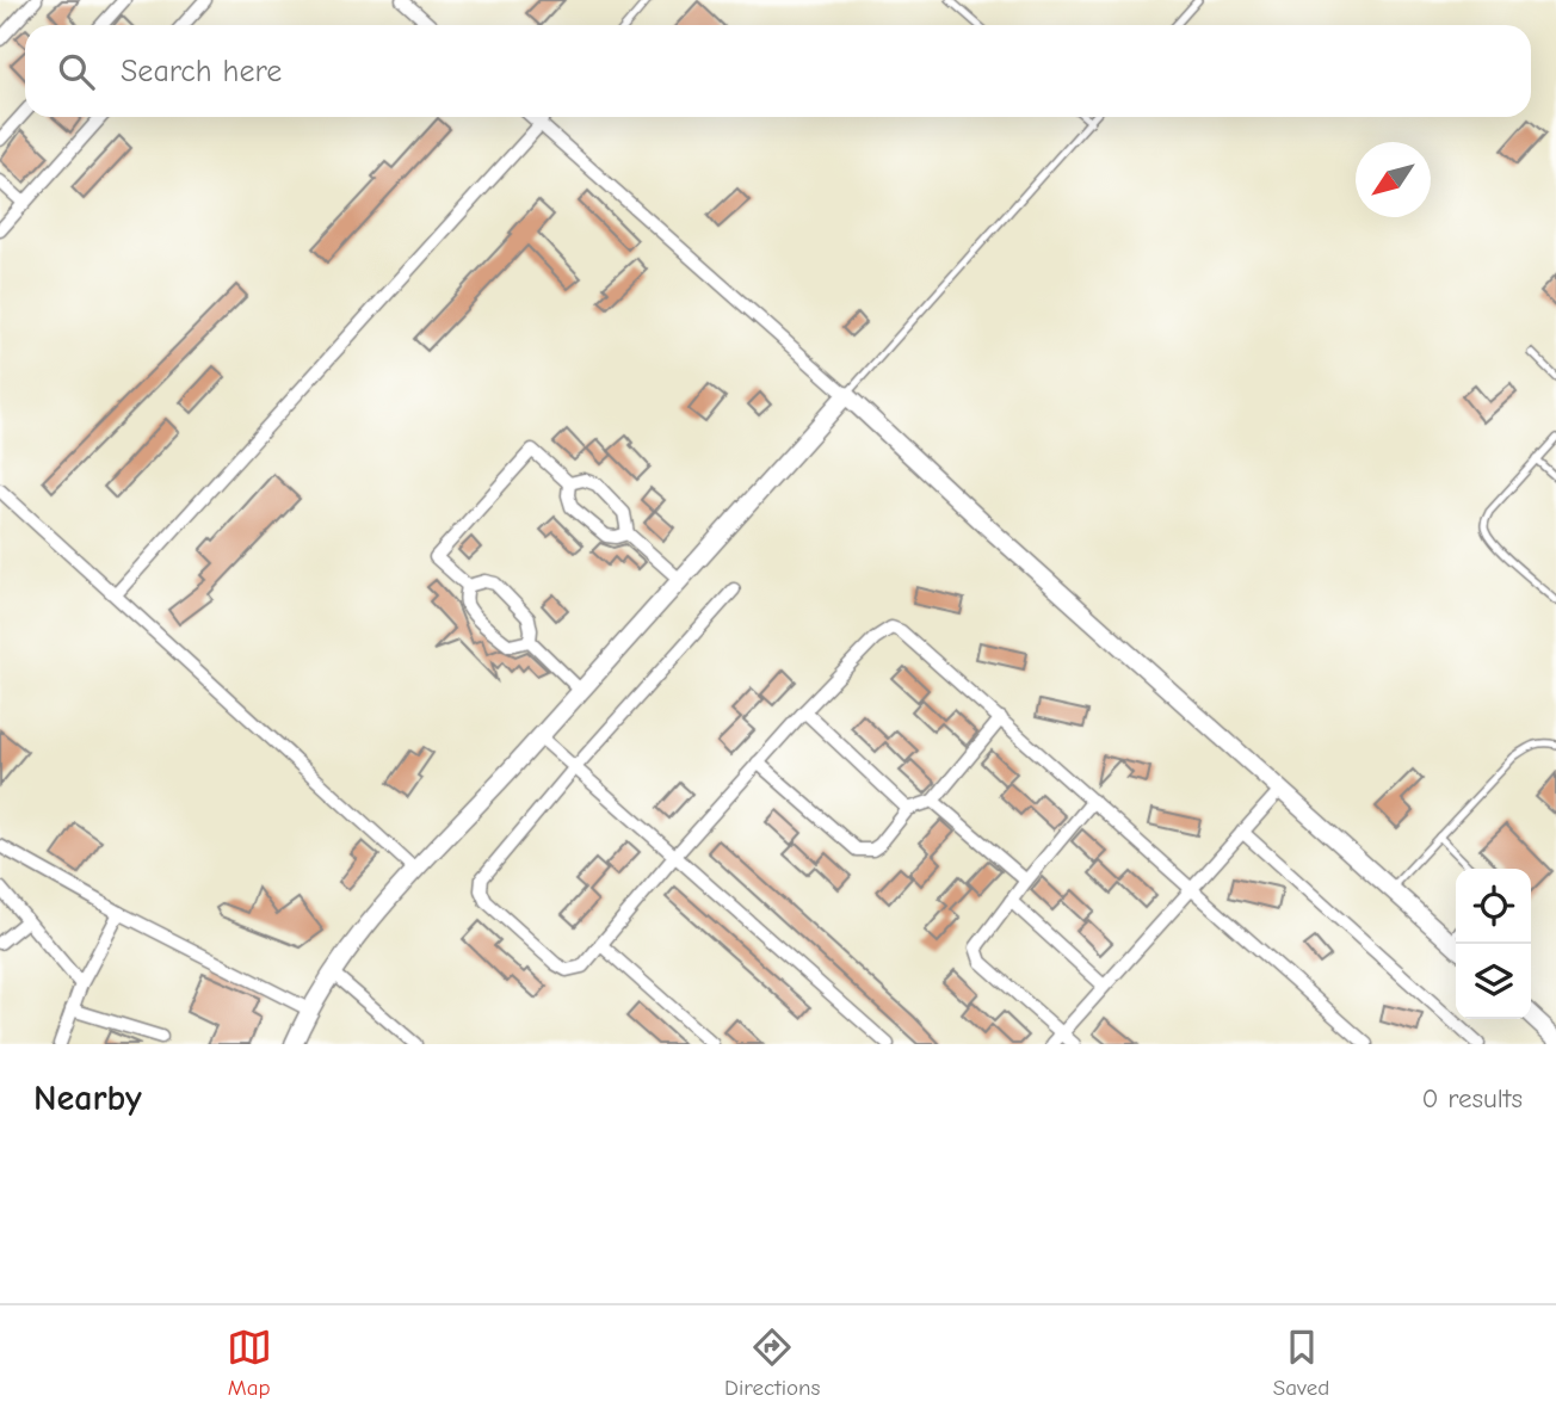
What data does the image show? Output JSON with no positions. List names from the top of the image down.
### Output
{
  "north": "bottom left",
  "page": {
    "search": "Search here",
    "heading": ["Nearby", "0 results"],
    "nav": ["Map", "Directions", "Saved"]
  }
}
